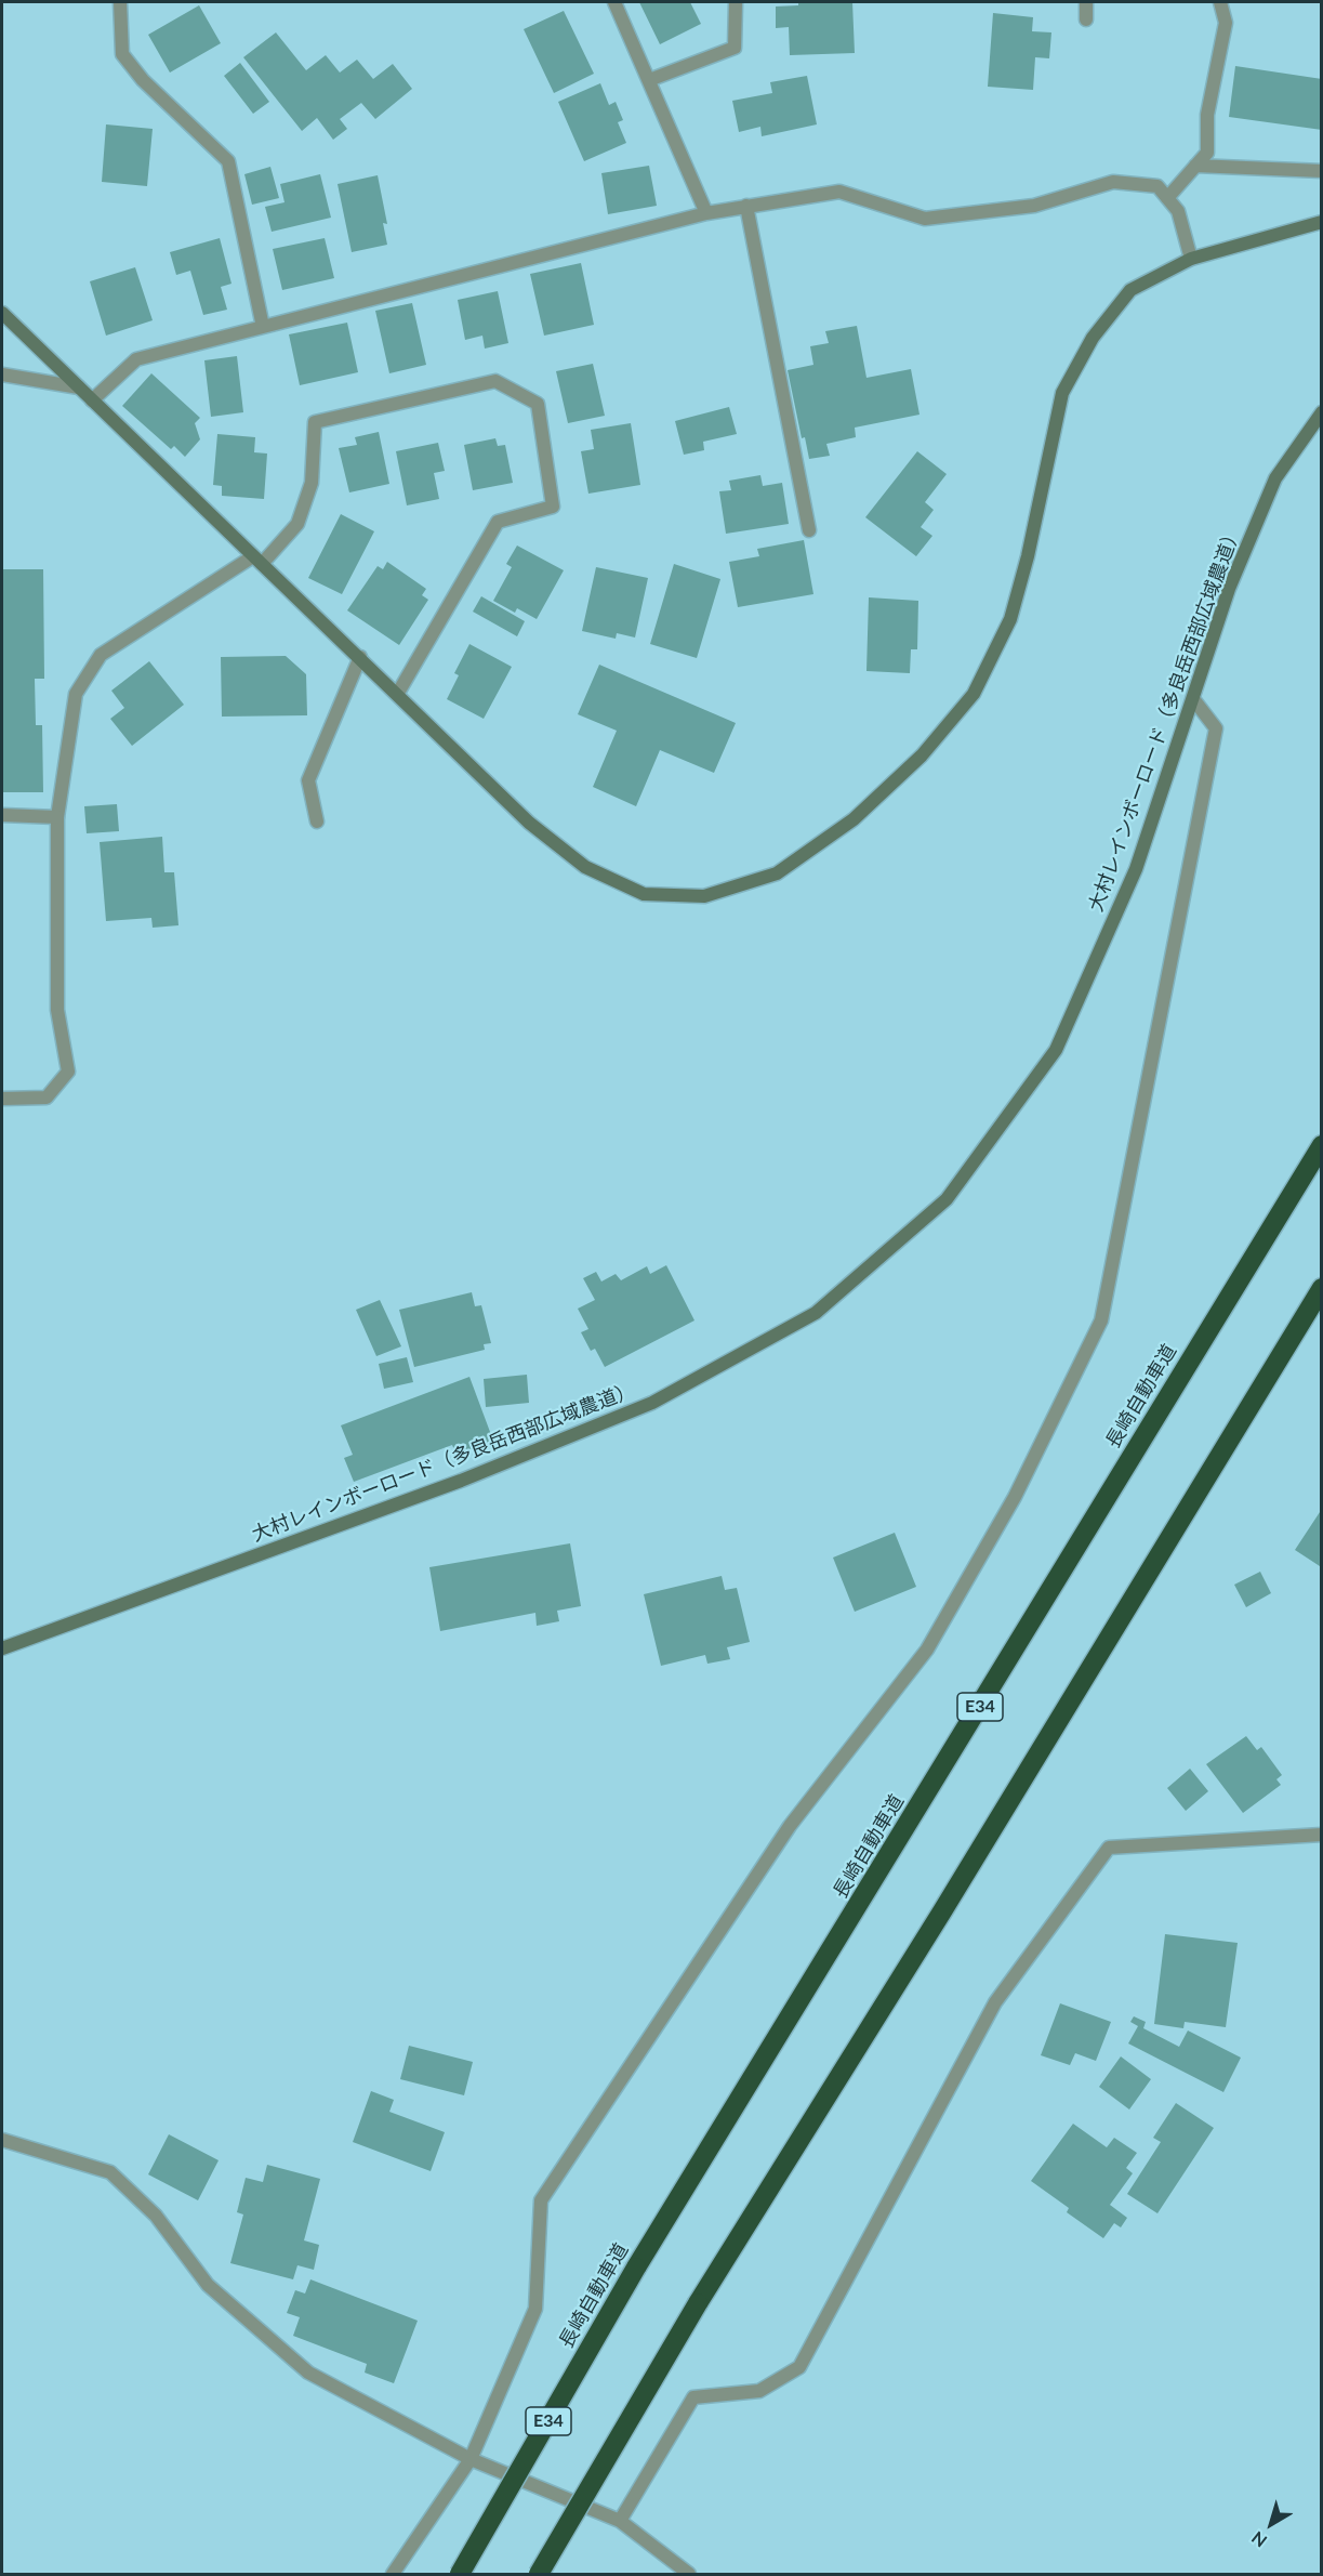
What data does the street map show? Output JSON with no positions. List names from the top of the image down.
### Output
{
  "streets": {
    "highway": ["長崎自動車道", "E34"],
    "street": ["大村レインボーロード（多良岳西部広域農道）"]
  },
  "north": "bottom left"
}
